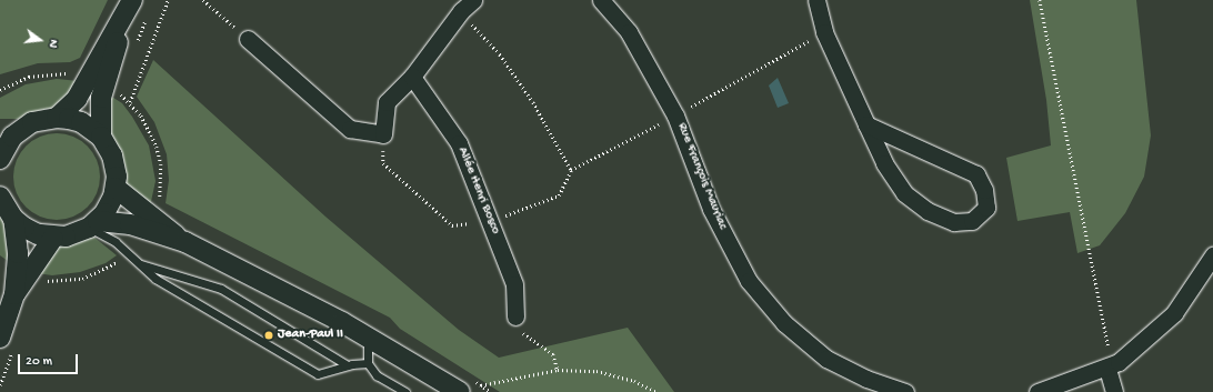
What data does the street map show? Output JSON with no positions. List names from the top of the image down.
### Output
{
  "streets": {
    "street": ["Rue François Mauriac", "Allée Henri Bosco"]
  },
  "places": ["Jean-Paul II"],
  "scale_bar": "20 m",
  "north": "right"
}
